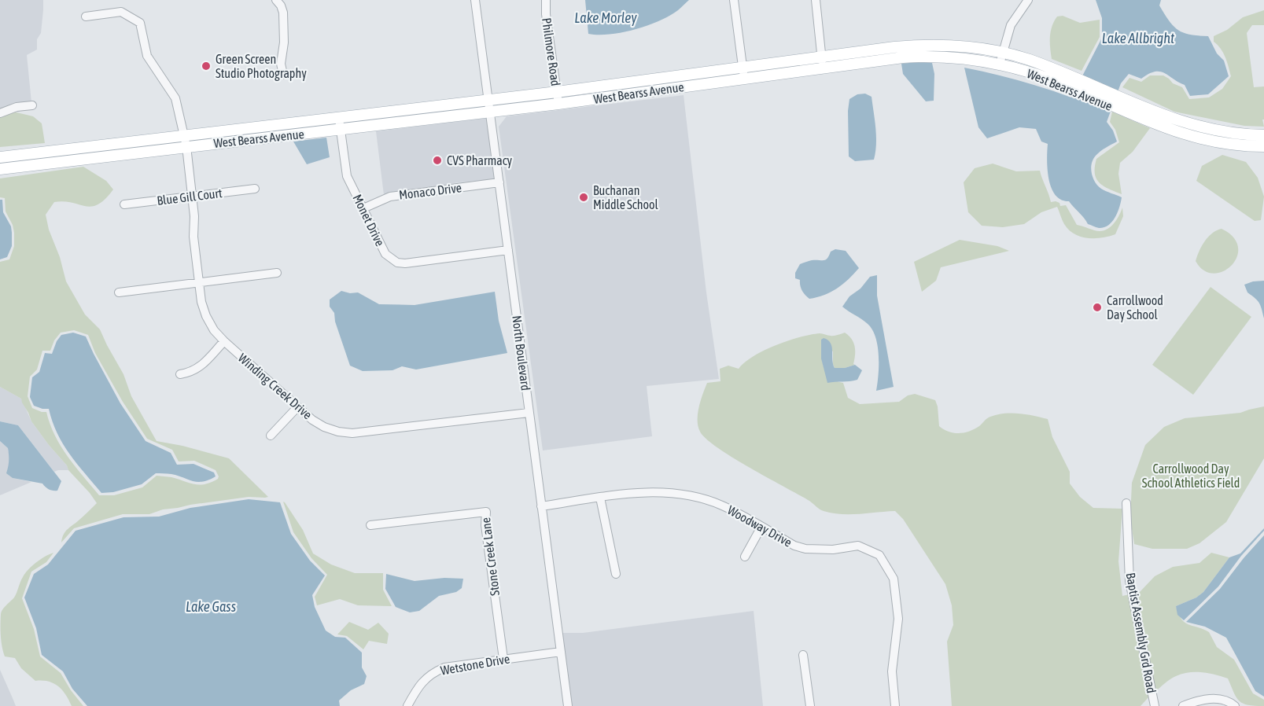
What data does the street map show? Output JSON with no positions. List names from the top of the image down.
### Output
{
  "streets": {
    "main road": ["West Bearss Avenue"],
    "street": [
      "Philmore Road",
      "Monaco Drive",
      "Blue Gill Court",
      "Monet Drive",
      "North Boulevard",
      "Winding Creek Drive",
      "Woodway Drive",
      "Stone Creek Lane",
      "Baptist Assembly Grd Road",
      "Wetstone Drive"
    ]
  },
  "crossings": [
    ["Philmore Road", "West Bearss Avenue"],
    ["West Bearss Avenue", "Monet Drive"],
    ["West Bearss Avenue", "North Boulevard"],
    ["West Bearss Avenue", "Winding Creek Drive"],
    ["Monaco Drive", "Monet Drive"],
    ["Monaco Drive", "North Boulevard"],
    ["Blue Gill Court", "Winding Creek Drive"],
    ["Monet Drive", "North Boulevard"],
    ["North Boulevard", "Winding Creek Drive"],
    ["North Boulevard", "Woodway Drive"],
    ["North Boulevard", "Wetstone Drive"],
    ["Stone Creek Lane", "Wetstone Drive"]
  ],
  "water": ["Lake Morley", "Lake Allbright", "Lake Gass"],
  "parks": ["Carrollwood Day School Athletics Field"],
  "places": [
    "Green Screen Studio Photography",
    "CVS Pharmacy",
    "Buchanan Middle School",
    "Carrollwood Day School"
  ]
}
